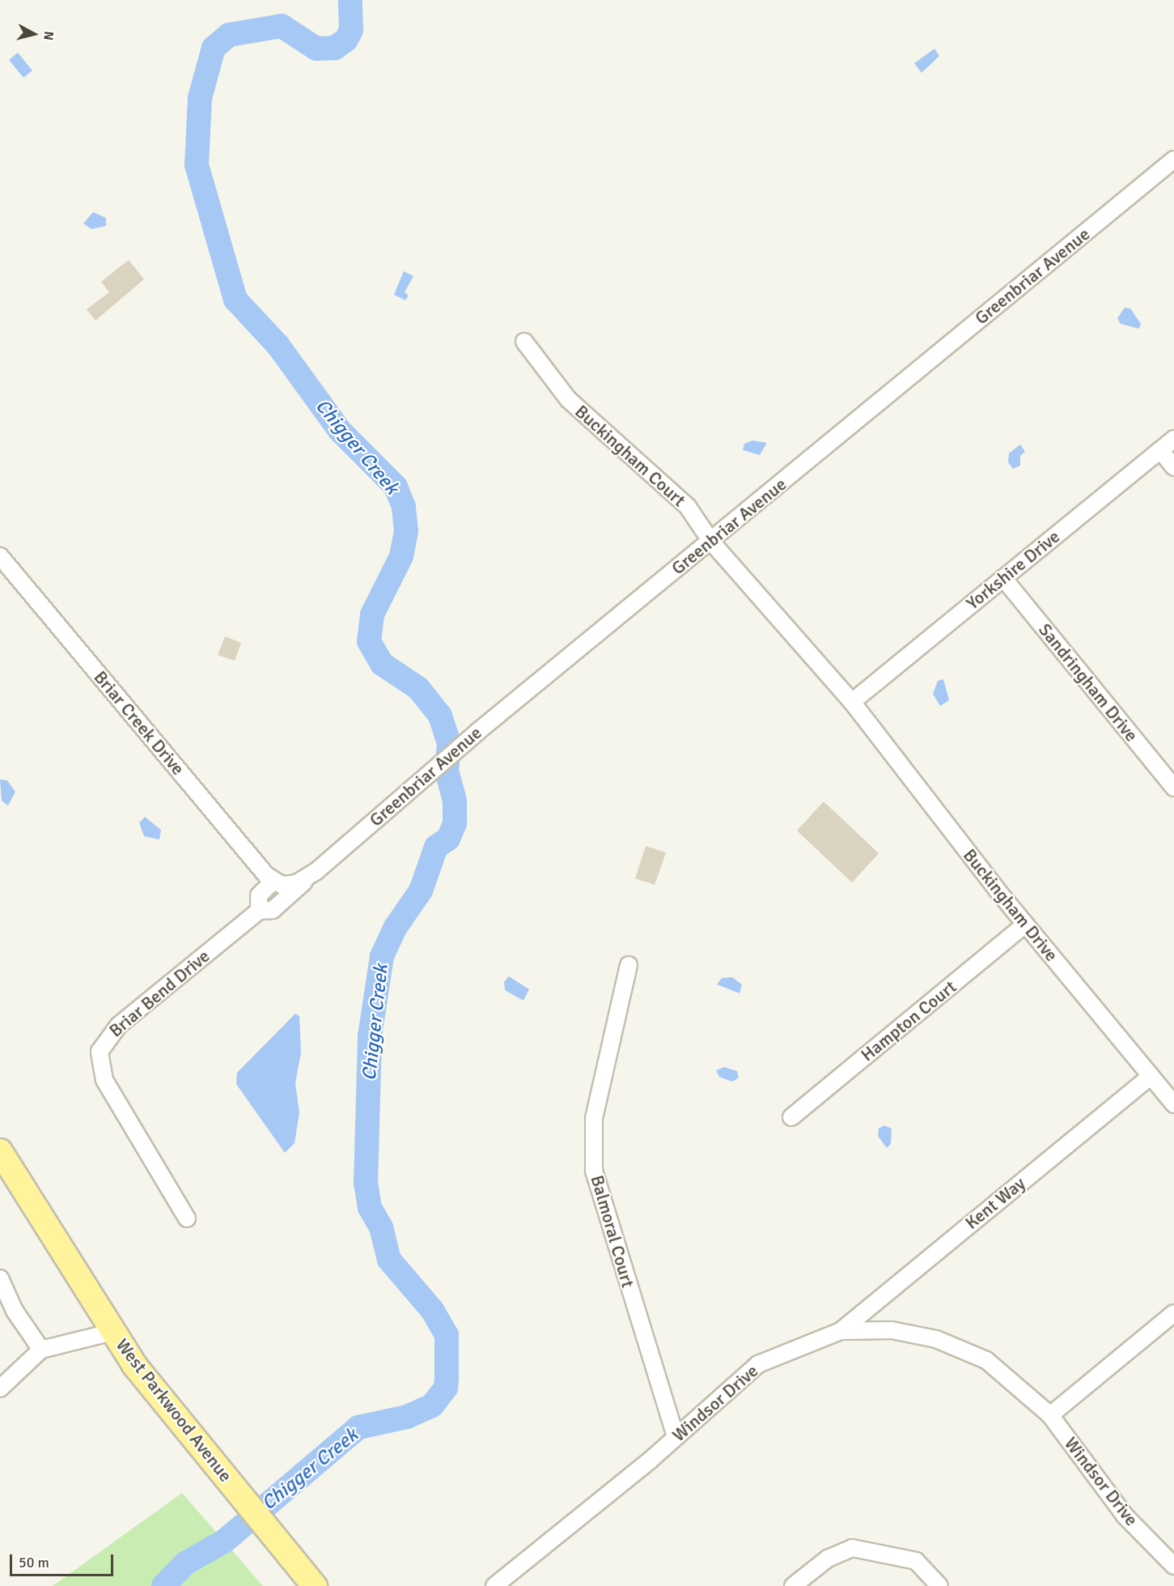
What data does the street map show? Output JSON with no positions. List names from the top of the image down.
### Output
{
  "streets": {
    "main road": ["West Parkwood Avenue"],
    "street": [
      "Greenbriar Avenue",
      "Buckingham Court",
      "Yorkshire Drive",
      "Sandringham Drive",
      "Briar Creek Drive",
      "Buckingham Drive",
      "Briar Bend Drive",
      "Hampton Court",
      "Kent Way",
      "Balmoral Court",
      "Windsor Drive"
    ]
  },
  "crossings": [
    ["Greenbriar Avenue", "Buckingham Court"],
    ["Greenbriar Avenue", "Briar Creek Drive"],
    ["Greenbriar Avenue", "Briar Bend Drive"],
    ["Buckingham Court", "Yorkshire Drive"],
    ["Buckingham Court", "Buckingham Drive"],
    ["Yorkshire Drive", "Sandringham Drive"],
    ["Yorkshire Drive", "Buckingham Drive"],
    ["Buckingham Drive", "Hampton Court"],
    ["Buckingham Drive", "Kent Way"],
    ["Kent Way", "Windsor Drive"],
    ["Balmoral Court", "Windsor Drive"]
  ],
  "water": ["Chigger Creek"],
  "scale_bar": "50 m",
  "north": "right"
}
